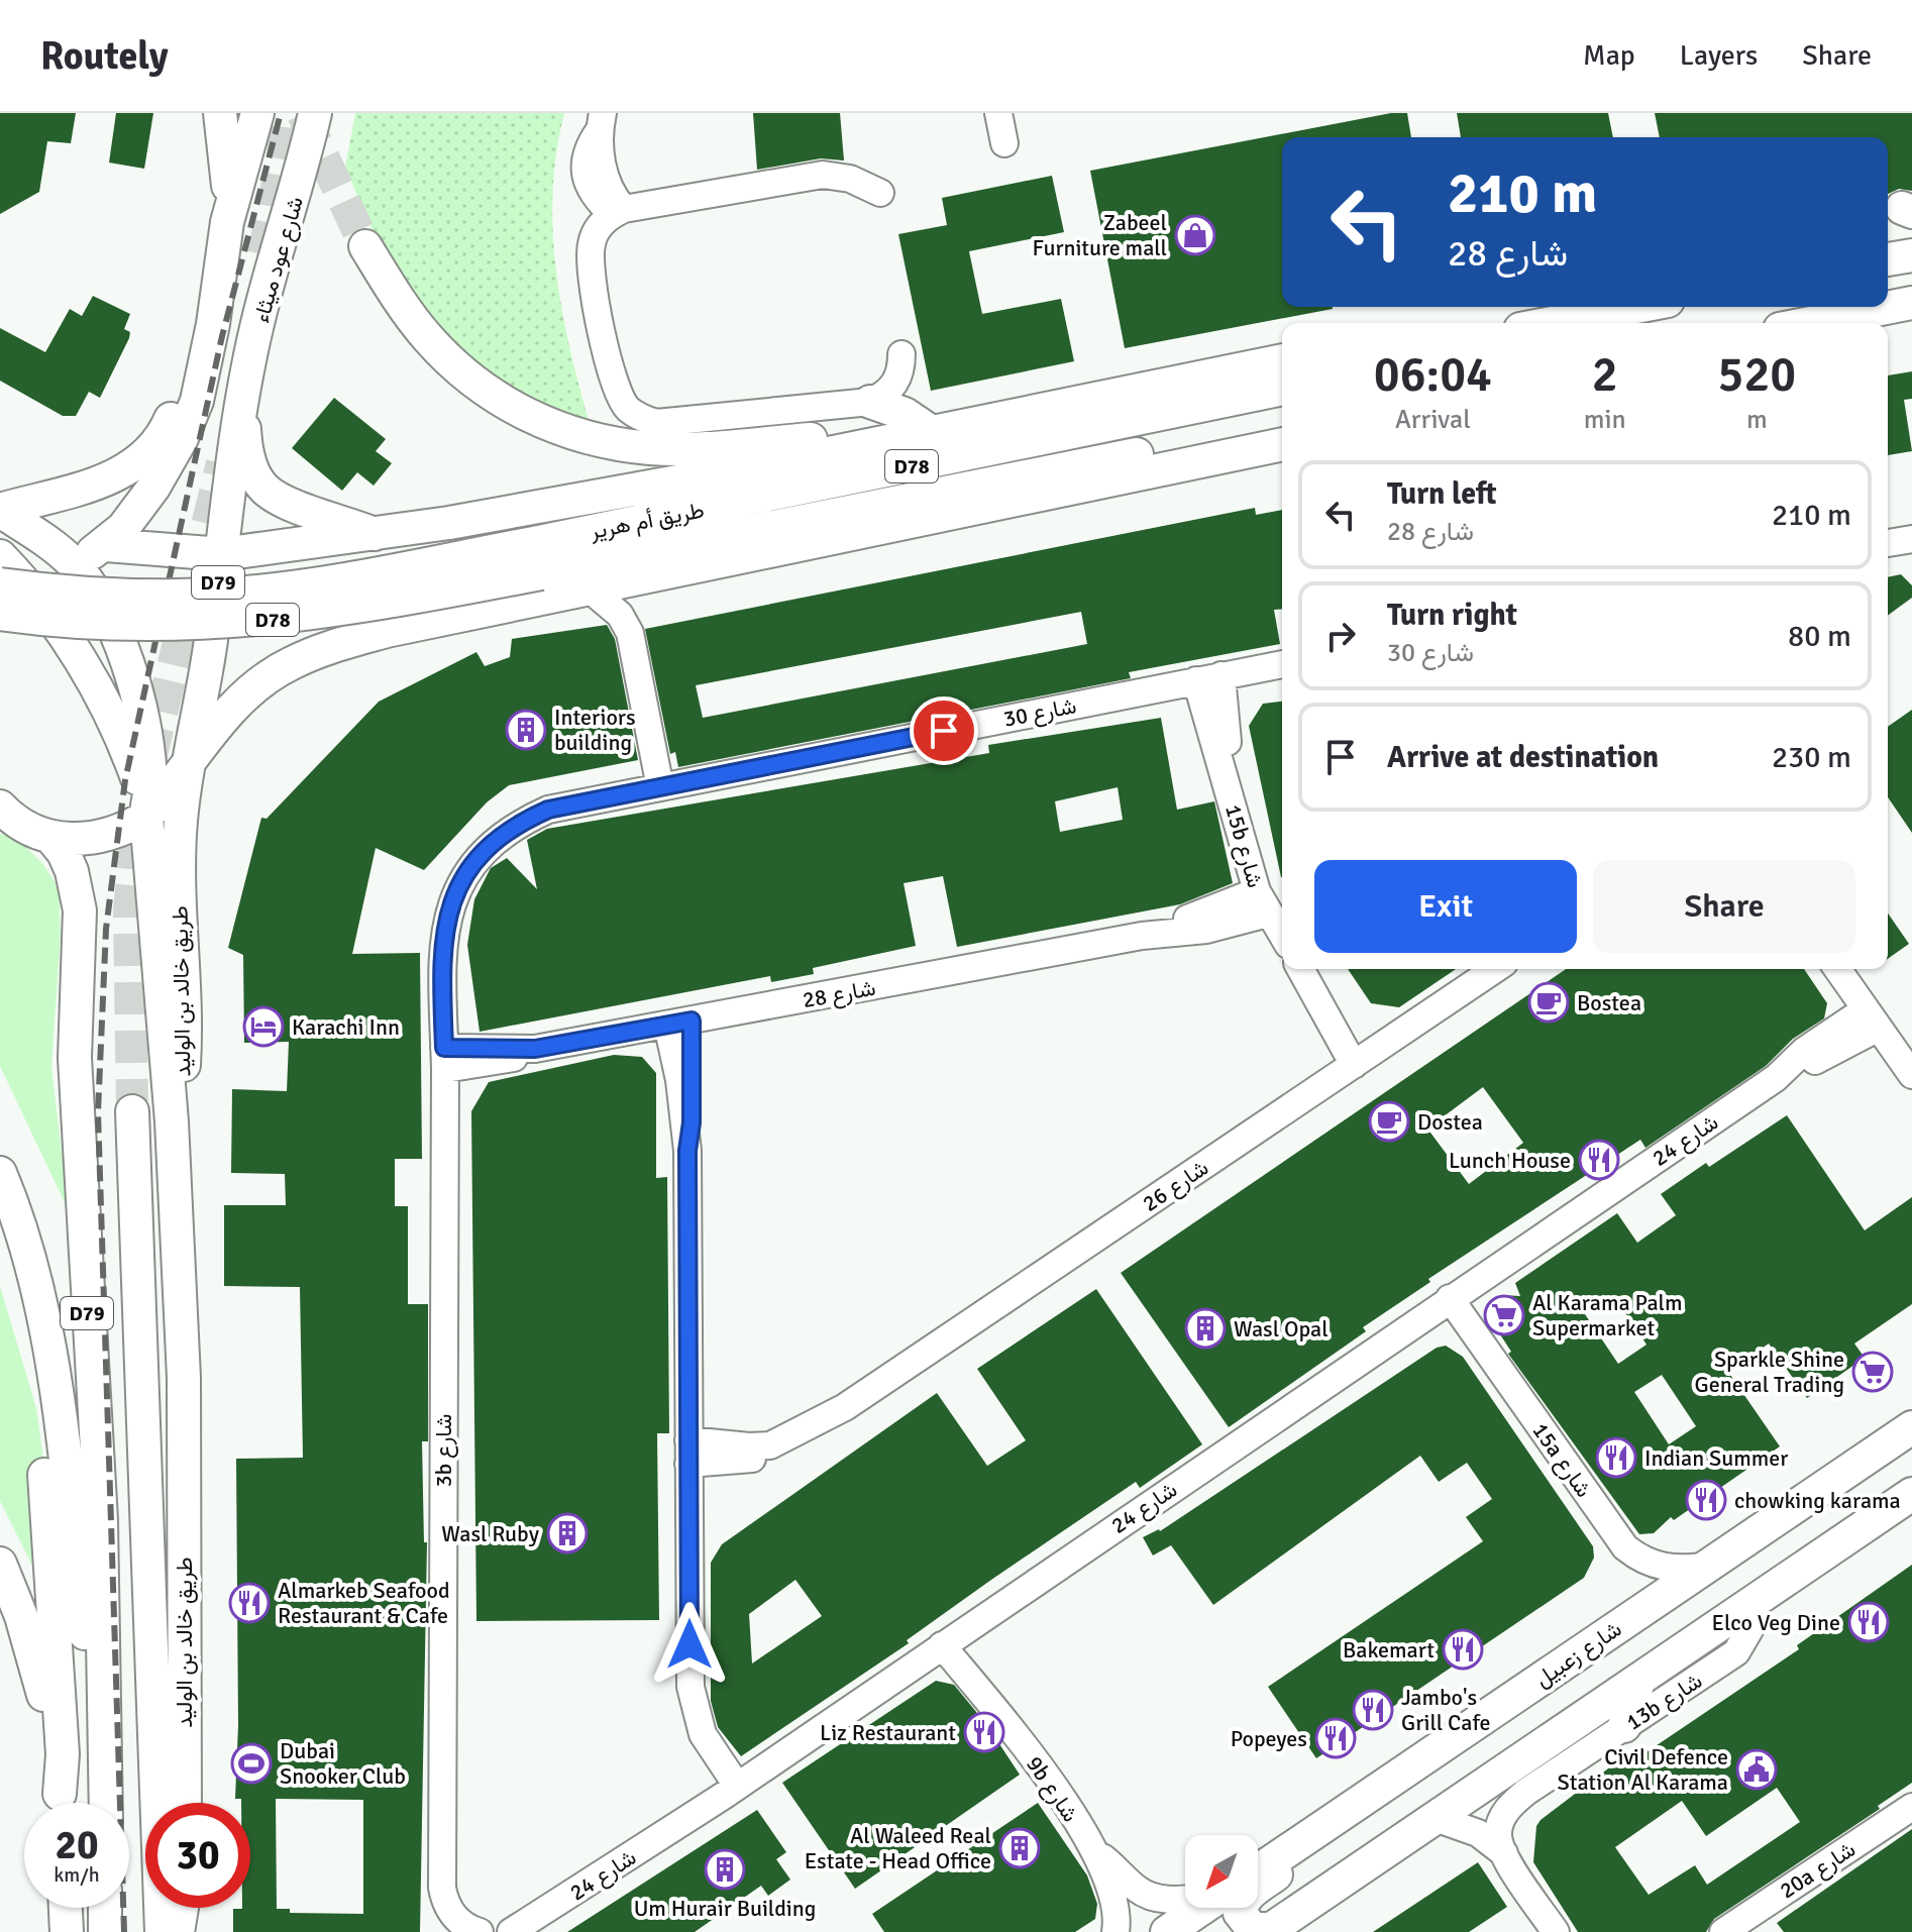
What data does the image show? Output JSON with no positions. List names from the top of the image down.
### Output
{
  "streets": {
    "main road": [
      "شارع عود ميثاء",
      "D78",
      "طريق أم هرير",
      "D79",
      "طريق خالد بن الوليد",
      "شارع زعبيل"
    ],
    "street": [
      "شارع 30",
      "15b شارع",
      "شارع 28",
      "شارع 24",
      "شارع 26",
      "3b شارع",
      "15a شارع",
      "13b شارع",
      "9b شارع",
      "20a شارع"
    ]
  },
  "crossings": [
    ["شارع عود ميثاء", "طريق خالد بن الوليد"],
    ["شارع 30", "15b شارع"],
    ["شارع 30", "شارع 28"],
    ["شارع 30", "3b شارع"],
    ["15b شارع", "شارع 28"],
    ["شارع 28", "3b شارع"],
    ["شارع 24", "15a شارع"],
    ["شارع 24", "9b شارع"],
    ["15a شارع", "شارع زعبيل"]
  ],
  "places": {
    "shop": ["Zabeel Furniture mall"],
    "building": [
      "Interiors building",
      "Wasl Opal",
      "Wasl Ruby",
      "Al Waleed Real Estate - Head Office",
      "Um Hurair Building"
    ],
    "cafe": ["Bostea", "Dostea"],
    "hotel": ["Karachi Inn"],
    "restaurant": [
      "Lunch House",
      "Indian Summer",
      "chowking karama",
      "Almarkeb Seafood Restaurant & Cafe",
      "Elco Veg Dine",
      "Bakemart",
      "Jambo's Grill Cafe",
      "Liz Restaurant",
      "Popeyes"
    ],
    "supermarket": ["Al Karama Palm Supermarket", "Sparkle Shine General Trading"],
    "sports": ["Dubai Snooker Club"],
    "public building": ["Civil Defence Station Al Karama"]
  },
  "north": "bottom left",
  "page": {
    "header": "Routely",
    "nav": ["Map", "Layers", "Share"],
    "turn": ["210 m", "شارع 28"],
    "eta": [
      "06:04",
      "Arrival",
      "2",
      "min",
      "520",
      "m"
    ],
    "list": [
      {
        "name": "Turn left",
        "note": "شارع 28",
        "value": "210 m"
      },
      {
        "name": "Turn right",
        "note": "شارع 30",
        "value": "80 m"
      },
      {
        "name": "Arrive at destination",
        "value": "230 m"
      }
    ],
    "buttons": ["Exit", "Share"],
    "speed": "20 km/h",
    "limit": "30"
  }
}
